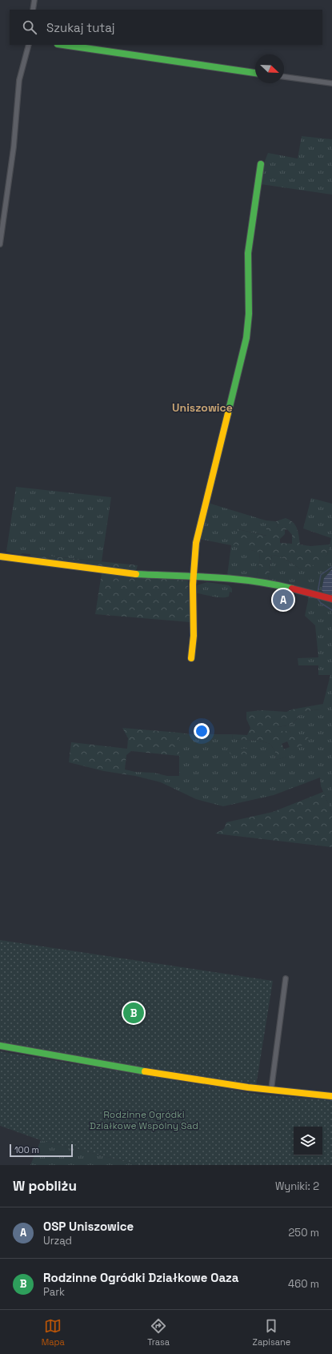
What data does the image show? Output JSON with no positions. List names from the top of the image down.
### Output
{
  "districts": ["Uniszowice"],
  "parks": ["Rodzinne Ogródki Działkowe Wspólny Sad"],
  "scale_bar": "100 m",
  "north": "bottom right",
  "page": {
    "search": "Szukaj tutaj",
    "pins": ["A", "B"],
    "scale": "100 m",
    "heading": ["W pobliżu", "Wyniki: 2"],
    "list": [
      {
        "mark": "A",
        "name": "OSP Uniszowice",
        "note": "Urząd",
        "value": "250 m"
      },
      {
        "mark": "B",
        "name": "Rodzinne Ogródki Działkowe Oaza",
        "note": "Park",
        "value": "460 m"
      }
    ],
    "nav": ["Mapa", "Trasa", "Zapisane"]
  }
}
